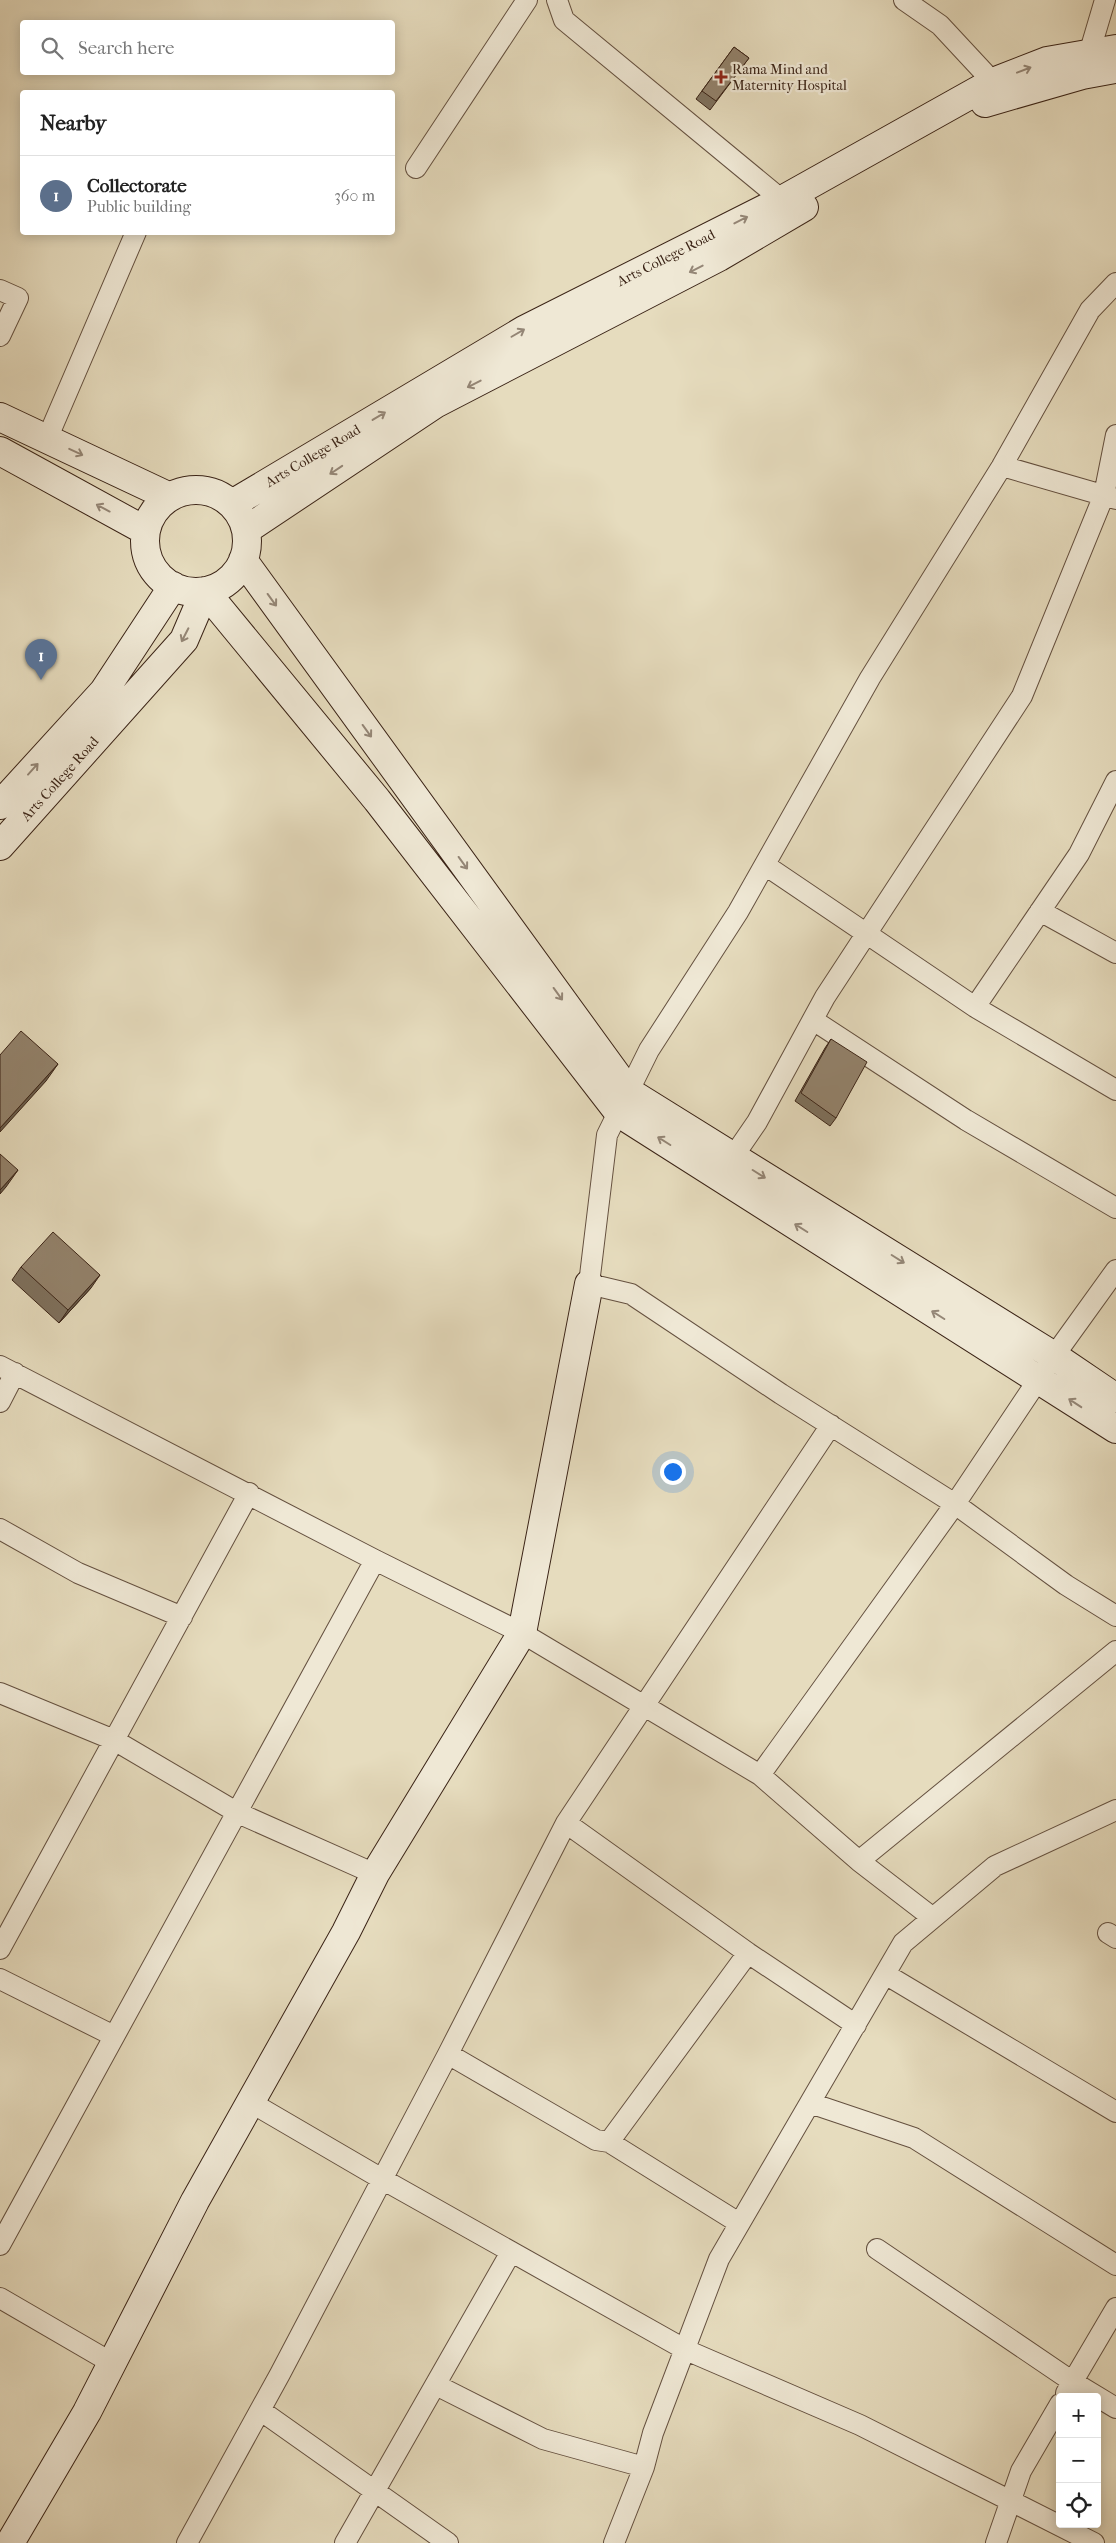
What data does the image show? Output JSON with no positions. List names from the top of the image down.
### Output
{
  "streets": {
    "main road": ["Arts College Road"]
  },
  "places": {
    "health": ["Rama Mind and Maternity Hospital"]
  },
  "page": {
    "search": "Search here",
    "heading": "Nearby",
    "list": [
      {
        "mark": "1",
        "name": "Collectorate",
        "note": "Public building",
        "value": "360 m"
      }
    ],
    "pins": "1",
    "map_buttons": ["+", "−"]
  }
}
